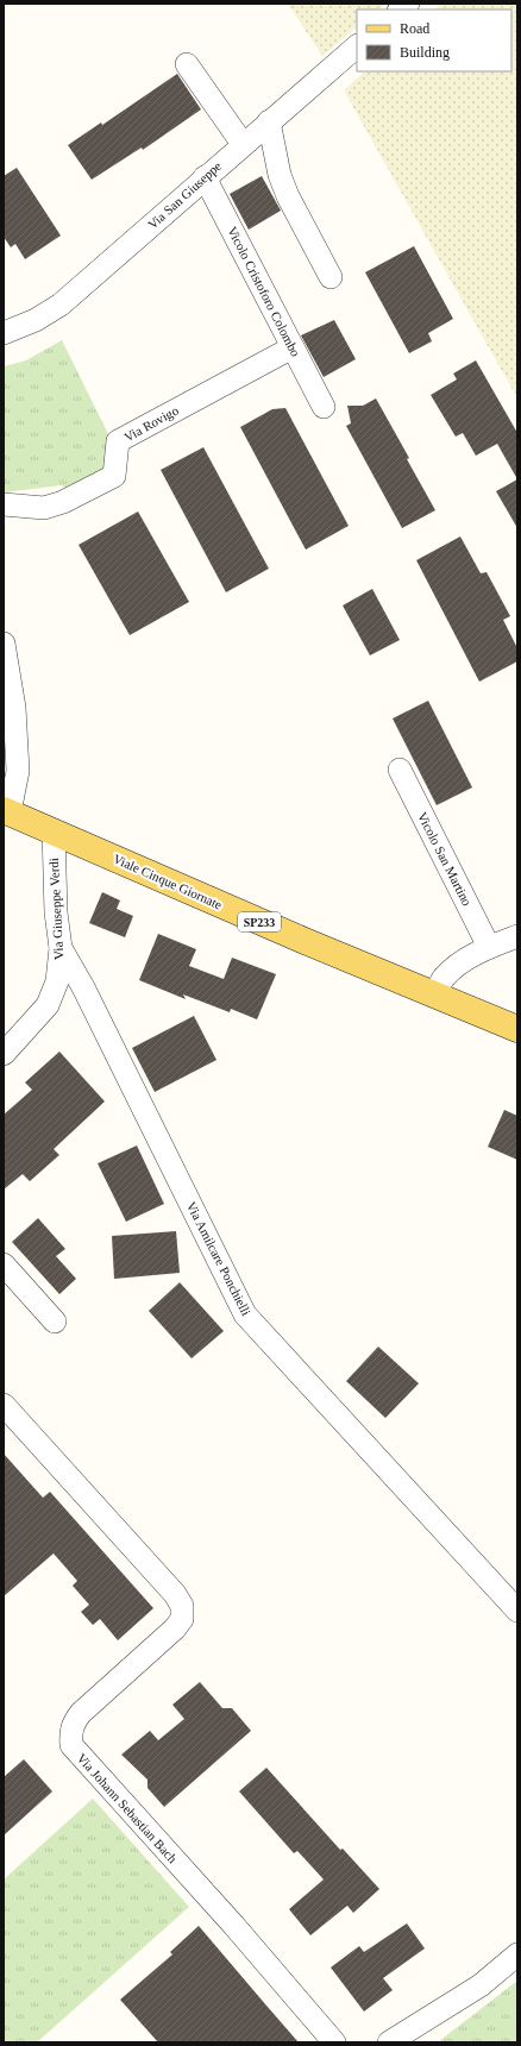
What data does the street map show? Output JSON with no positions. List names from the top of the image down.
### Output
{
  "streets": {
    "main road": ["Viale Cinque Giornate", "SP233"],
    "street": [
      "Via San Giuseppe",
      "Vicolo Cristoforo Colombo",
      "Via Rovigo",
      "Vicolo San Martino",
      "Via Giuseppe Verdi",
      "Via Amilcare Ponchielli",
      "Via Johann Sebastian Bach"
    ]
  },
  "crossings": [
    ["Via San Giuseppe", "Vicolo Cristoforo Colombo"],
    ["Vicolo Cristoforo Colombo", "Via Rovigo"],
    ["Viale Cinque Giornate", "Via Giuseppe Verdi"],
    ["Via Giuseppe Verdi", "Via Amilcare Ponchielli"]
  ],
  "legend": ["Road", "Building"]
}
